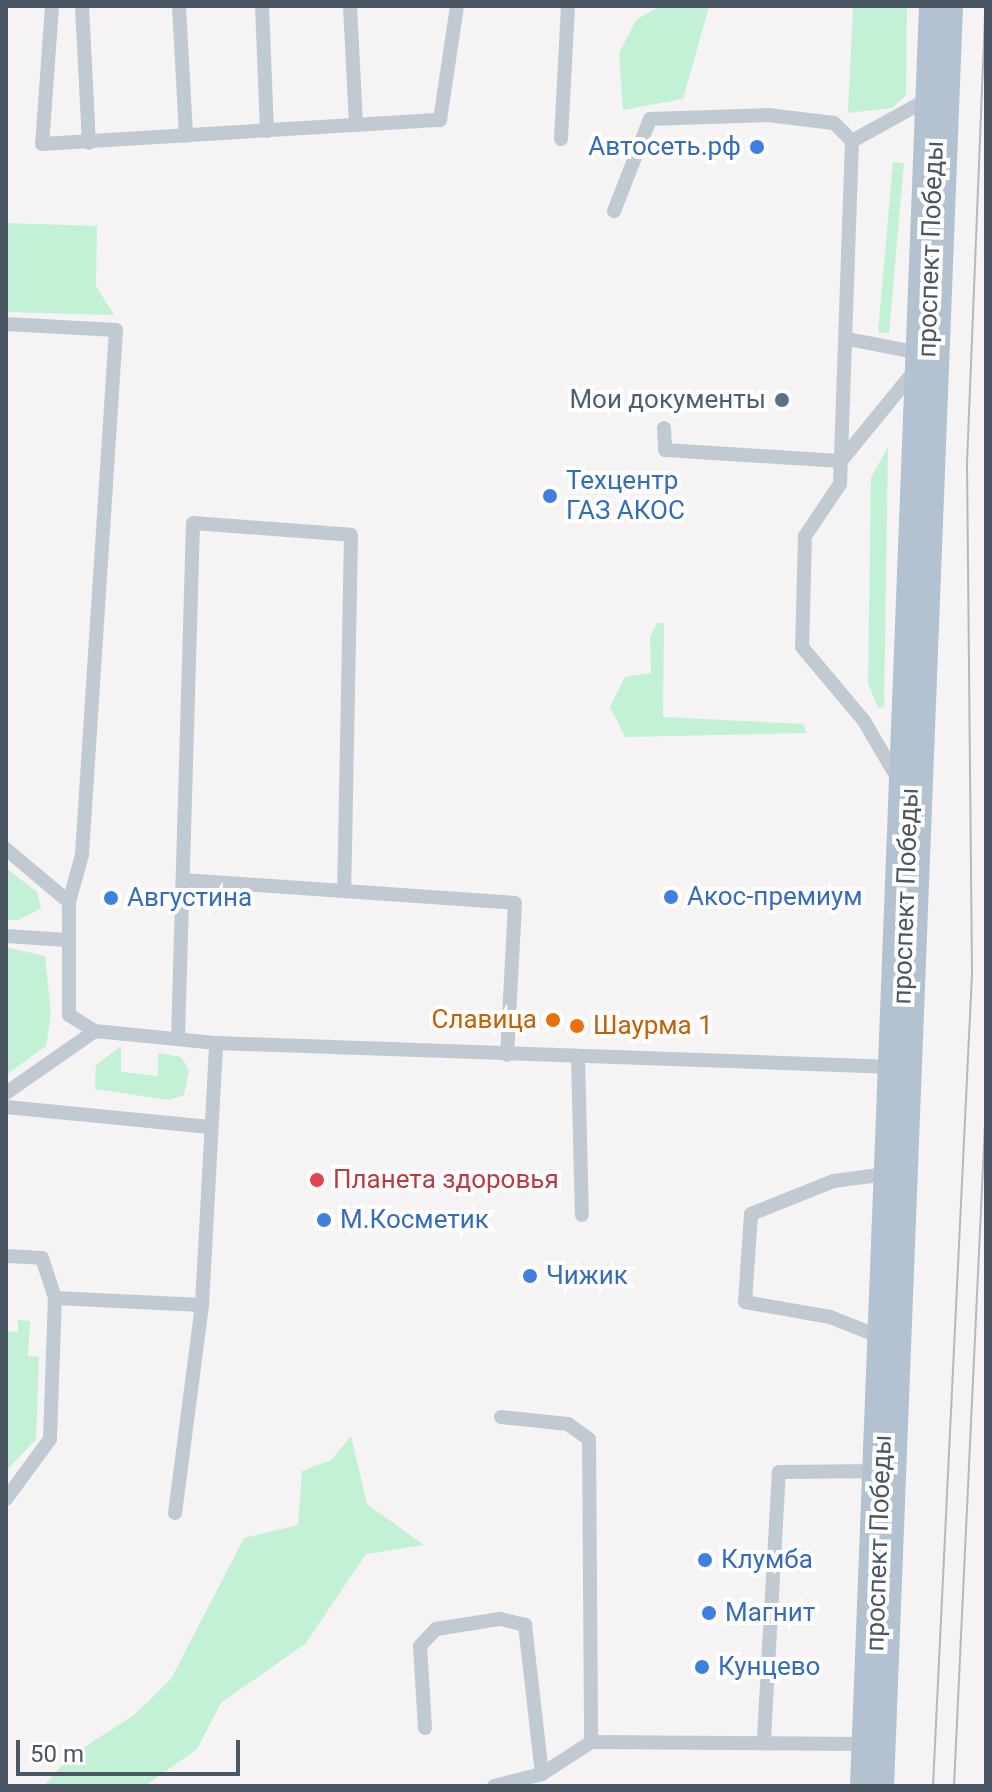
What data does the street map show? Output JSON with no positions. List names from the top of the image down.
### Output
{
  "streets": {
    "main road": ["проспект Победы"]
  },
  "places": [
    "Автосеть.рф",
    "Мои документы",
    "Техцентр ГАЗ АКОС",
    "Акос-премиум",
    "Августина",
    "Славица",
    "Шаурма 1",
    "Планета здоровья",
    "М.Косметик",
    "Чижик",
    "Клумба",
    "Магнит",
    "Кунцево"
  ],
  "scale_bar": "50 m"
}
